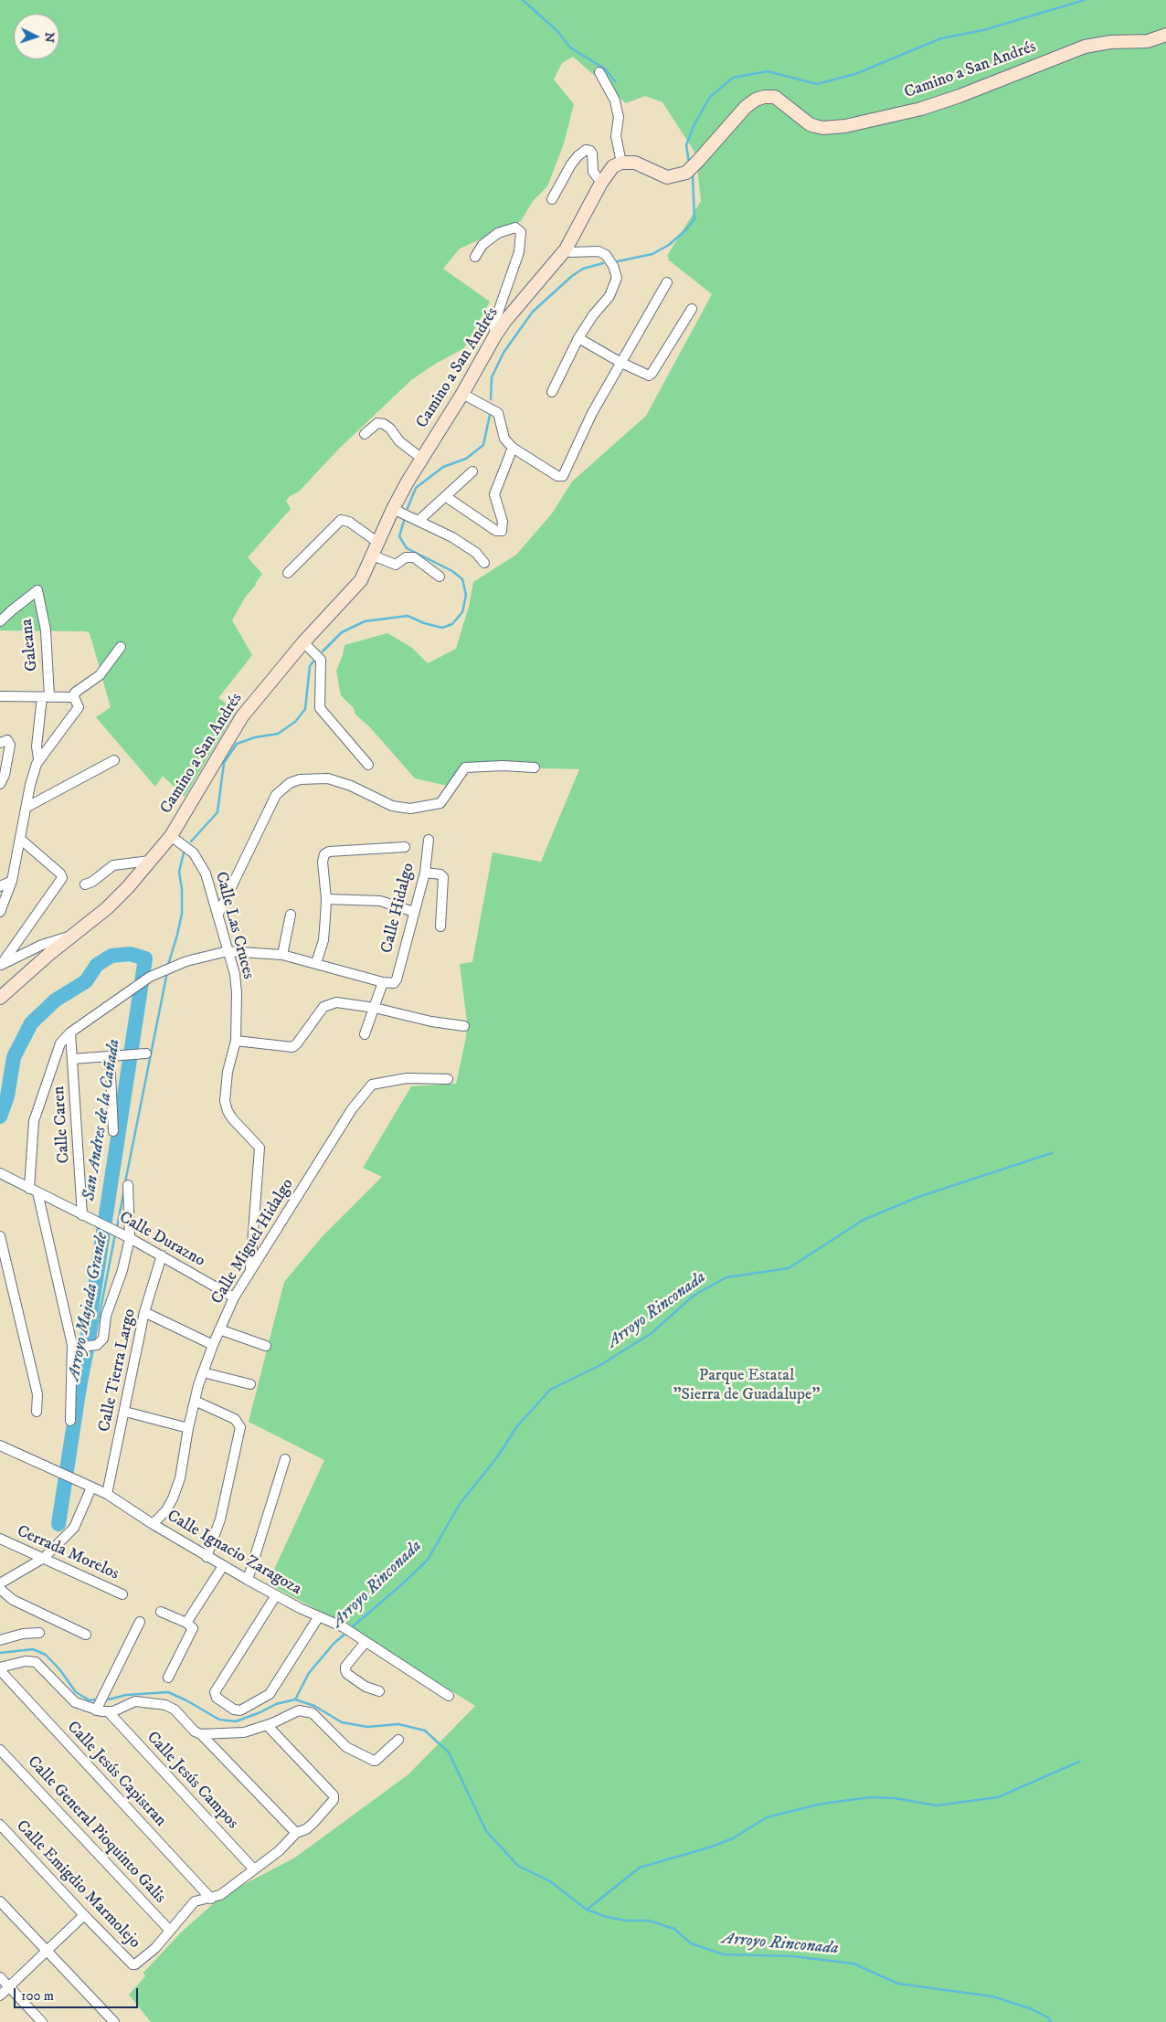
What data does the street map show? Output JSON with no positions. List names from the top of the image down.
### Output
{
  "streets": {
    "street": [
      "Camino a San Andrés",
      "Galeana",
      "Calle Hidalgo",
      "Calle Las Cruces",
      "Calle Caren",
      "Calle Durazno",
      "Calle Miguel Hidalgo",
      "Calle Tierra Largo",
      "Cerrada Morelos",
      "Calle Ignacio Zaragoza",
      "Calle Jesús Capistran",
      "Calle Jesús Campos",
      "Calle General Pioquinto Galis",
      "Calle Emigdio Marmolejo"
    ]
  },
  "crossings": [
    ["Camino a San Andrés", "Calle Las Cruces"],
    ["Calle Las Cruces", "Calle Miguel Hidalgo"],
    ["Calle Caren", "Calle Durazno"],
    ["Calle Durazno", "Calle Miguel Hidalgo"],
    ["Calle Durazno", "Calle Tierra Largo"],
    ["Calle Miguel Hidalgo", "Calle Ignacio Zaragoza"],
    ["Calle Tierra Largo", "Calle Ignacio Zaragoza"],
    ["Calle General Pioquinto Galis", "Calle Emigdio Marmolejo"]
  ],
  "water": ["San Andres de la Cañada", "Arroyo Majada Grande", "Arroyo Rinconada"],
  "parks": ["Parque Estatal \"Sierra de Guadalupe\""],
  "scale_bar": "100 m",
  "north": "right"
}
